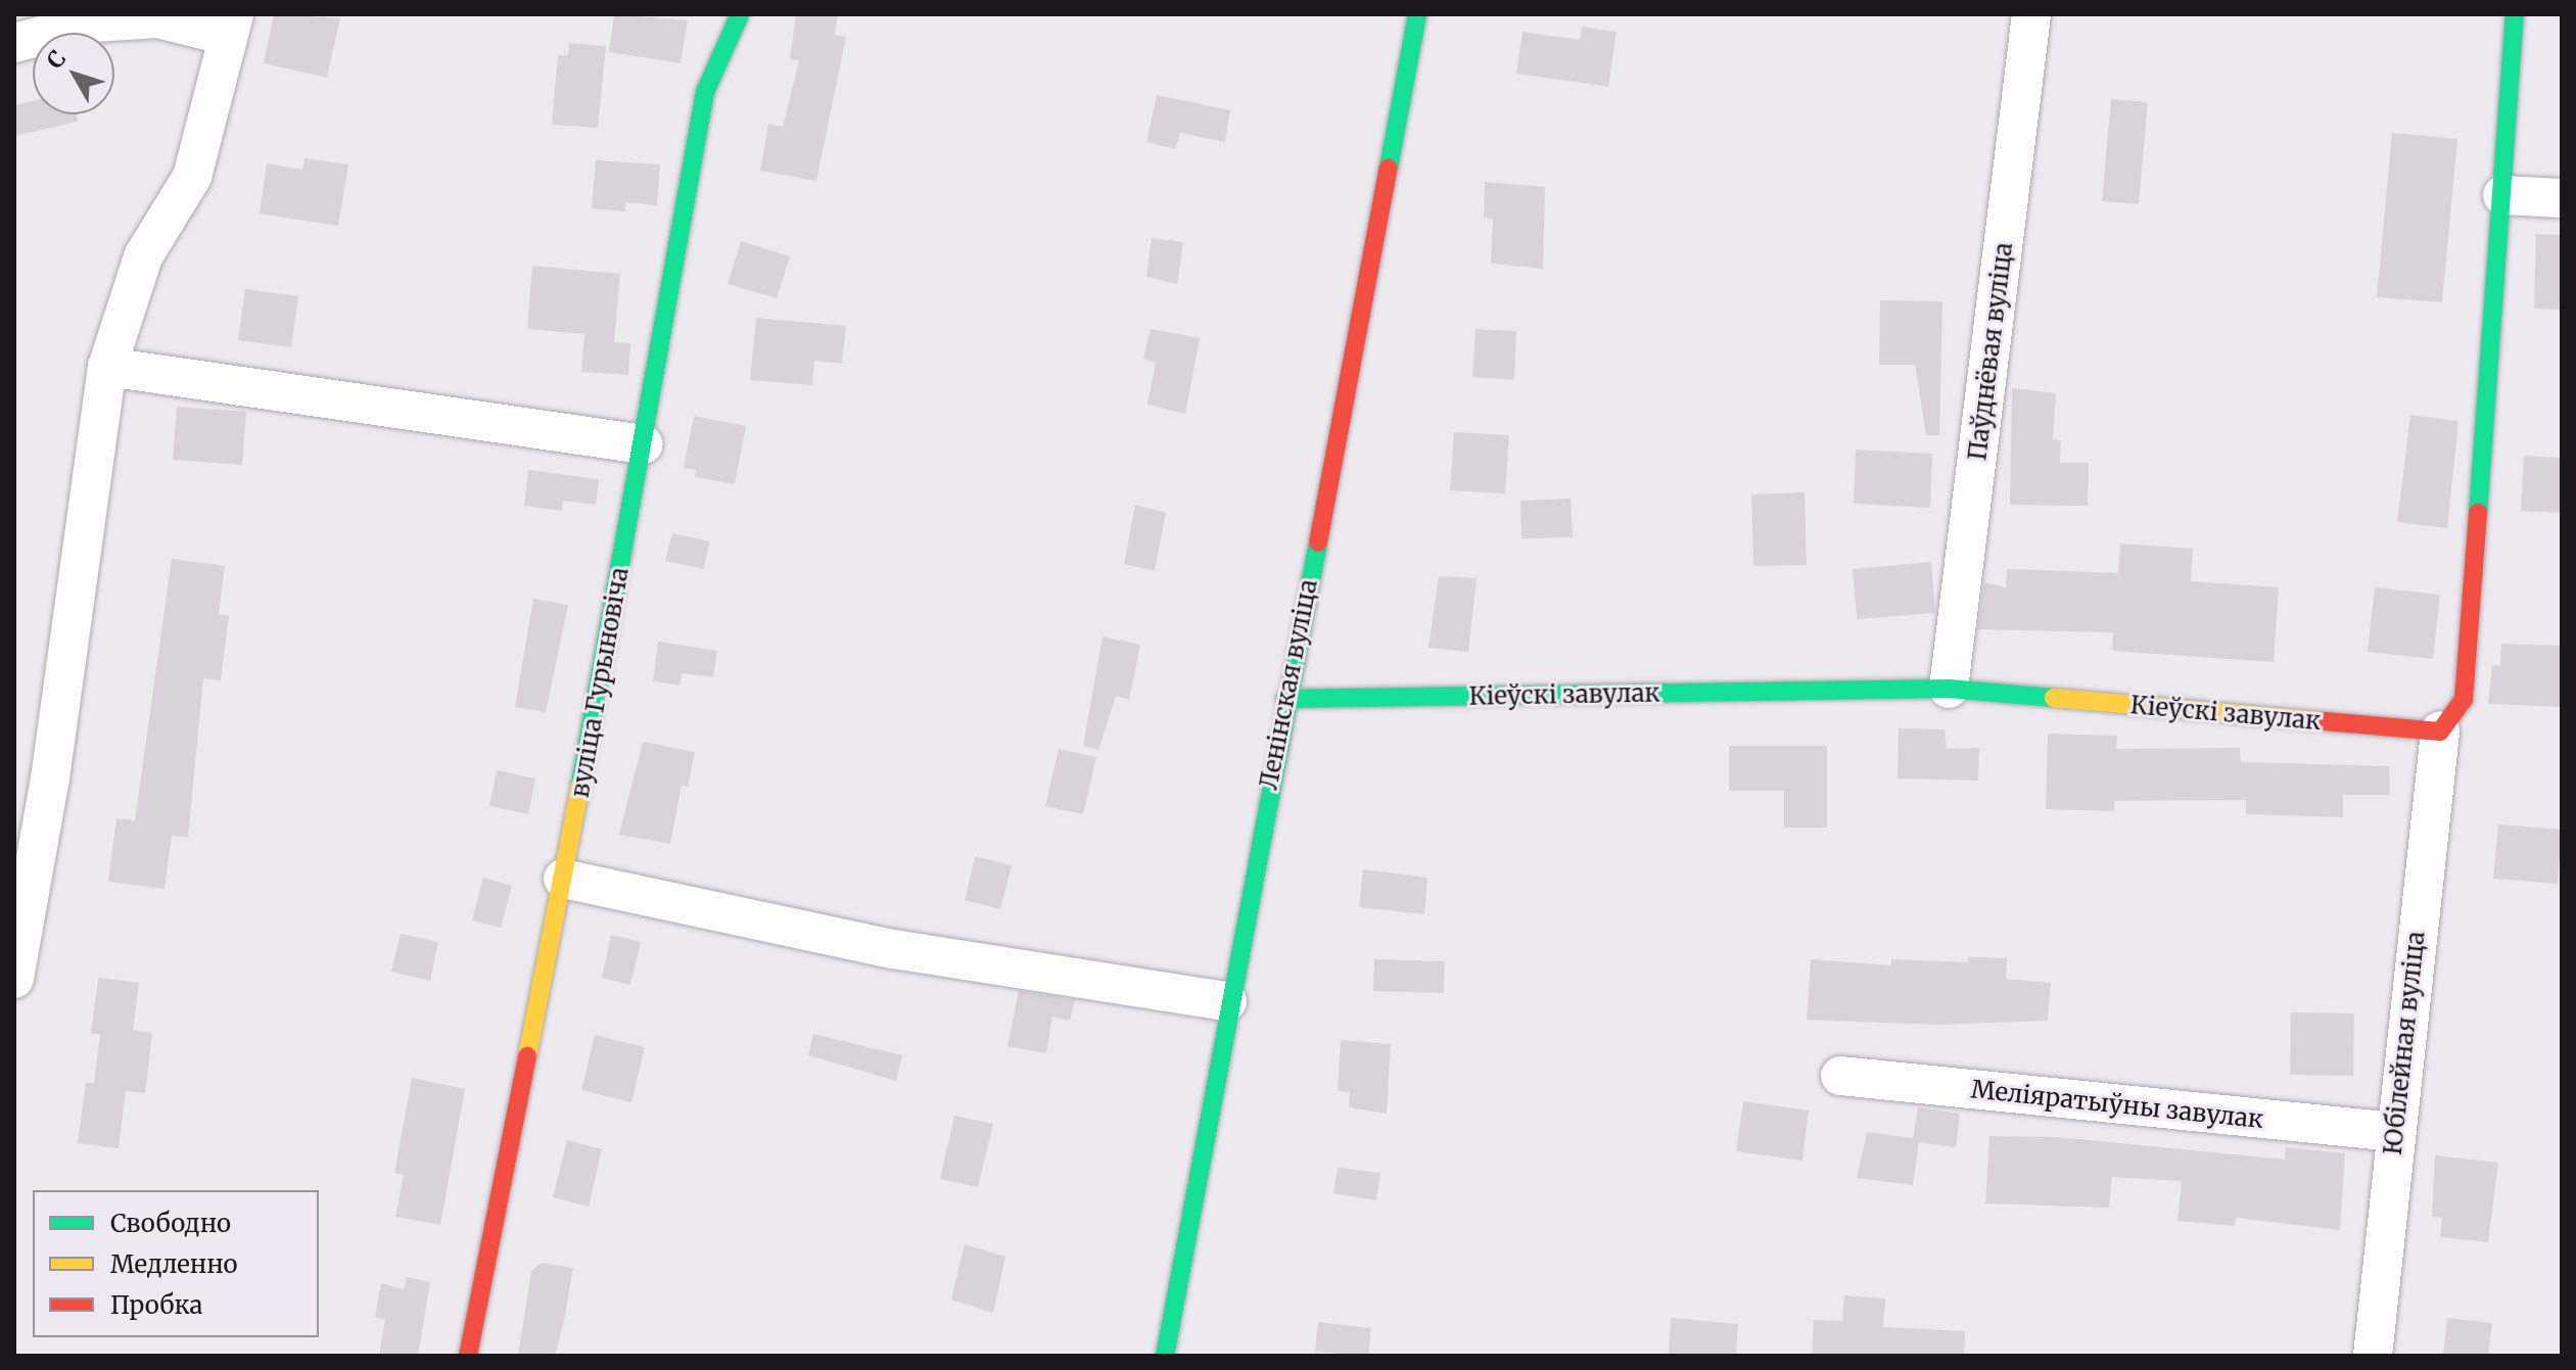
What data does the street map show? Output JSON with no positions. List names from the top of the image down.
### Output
{
  "streets": {
    "street": [
      "Паўднёвая вуліца",
      "вуліца Гурыновіча",
      "Ленінская вуліца",
      "Кіеўскі завулак",
      "Юбілейная вуліца",
      "Меліяратыўны завулак"
    ]
  },
  "crossings": [
    ["Паўднёвая вуліца", "Кіеўскі завулак"],
    ["Ленінская вуліца", "Кіеўскі завулак"],
    ["Кіеўскі завулак", "Юбілейная вуліца"],
    ["Юбілейная вуліца", "Меліяратыўны завулак"]
  ],
  "legend": ["Свободно", "Медленно", "Пробка"],
  "north": "top left"
}
